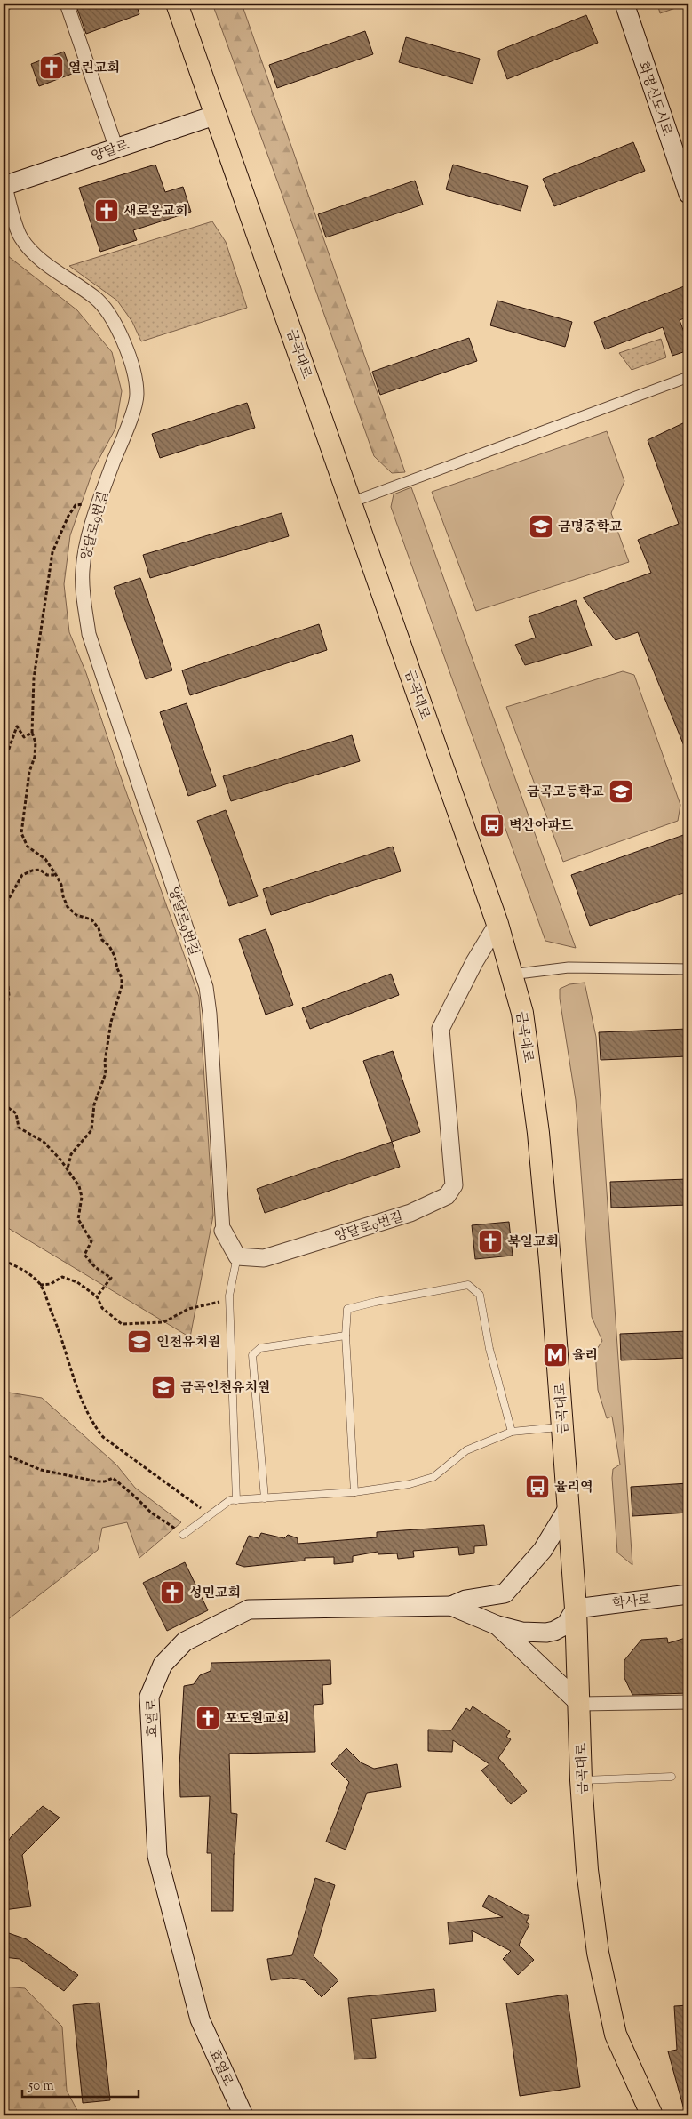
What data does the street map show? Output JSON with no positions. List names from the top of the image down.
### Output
{
  "streets": {
    "main road": [
      "화명신도시로",
      "양달로",
      "금곡대로",
      "학사로",
      "효열로"
    ],
    "street": ["양달로9번길"]
  },
  "crossings": [
    ["양달로", "금곡대로"],
    ["양달로", "양달로9번길"],
    ["금곡대로", "양달로9번길"],
    ["금곡대로", "학사로"]
  ],
  "places": {
    "church": [
      "열린교회",
      "새로운교회",
      "북일교회",
      "성민교회",
      "포도원교회"
    ],
    "school or university": [
      "금명중학교",
      "금곡고등학교",
      "인천유치원",
      "금곡인천유치원"
    ],
    "bus stop": ["벽산아파트", "율리역"],
    "metro station": ["율리"]
  },
  "scale_bar": "50 m"
}
